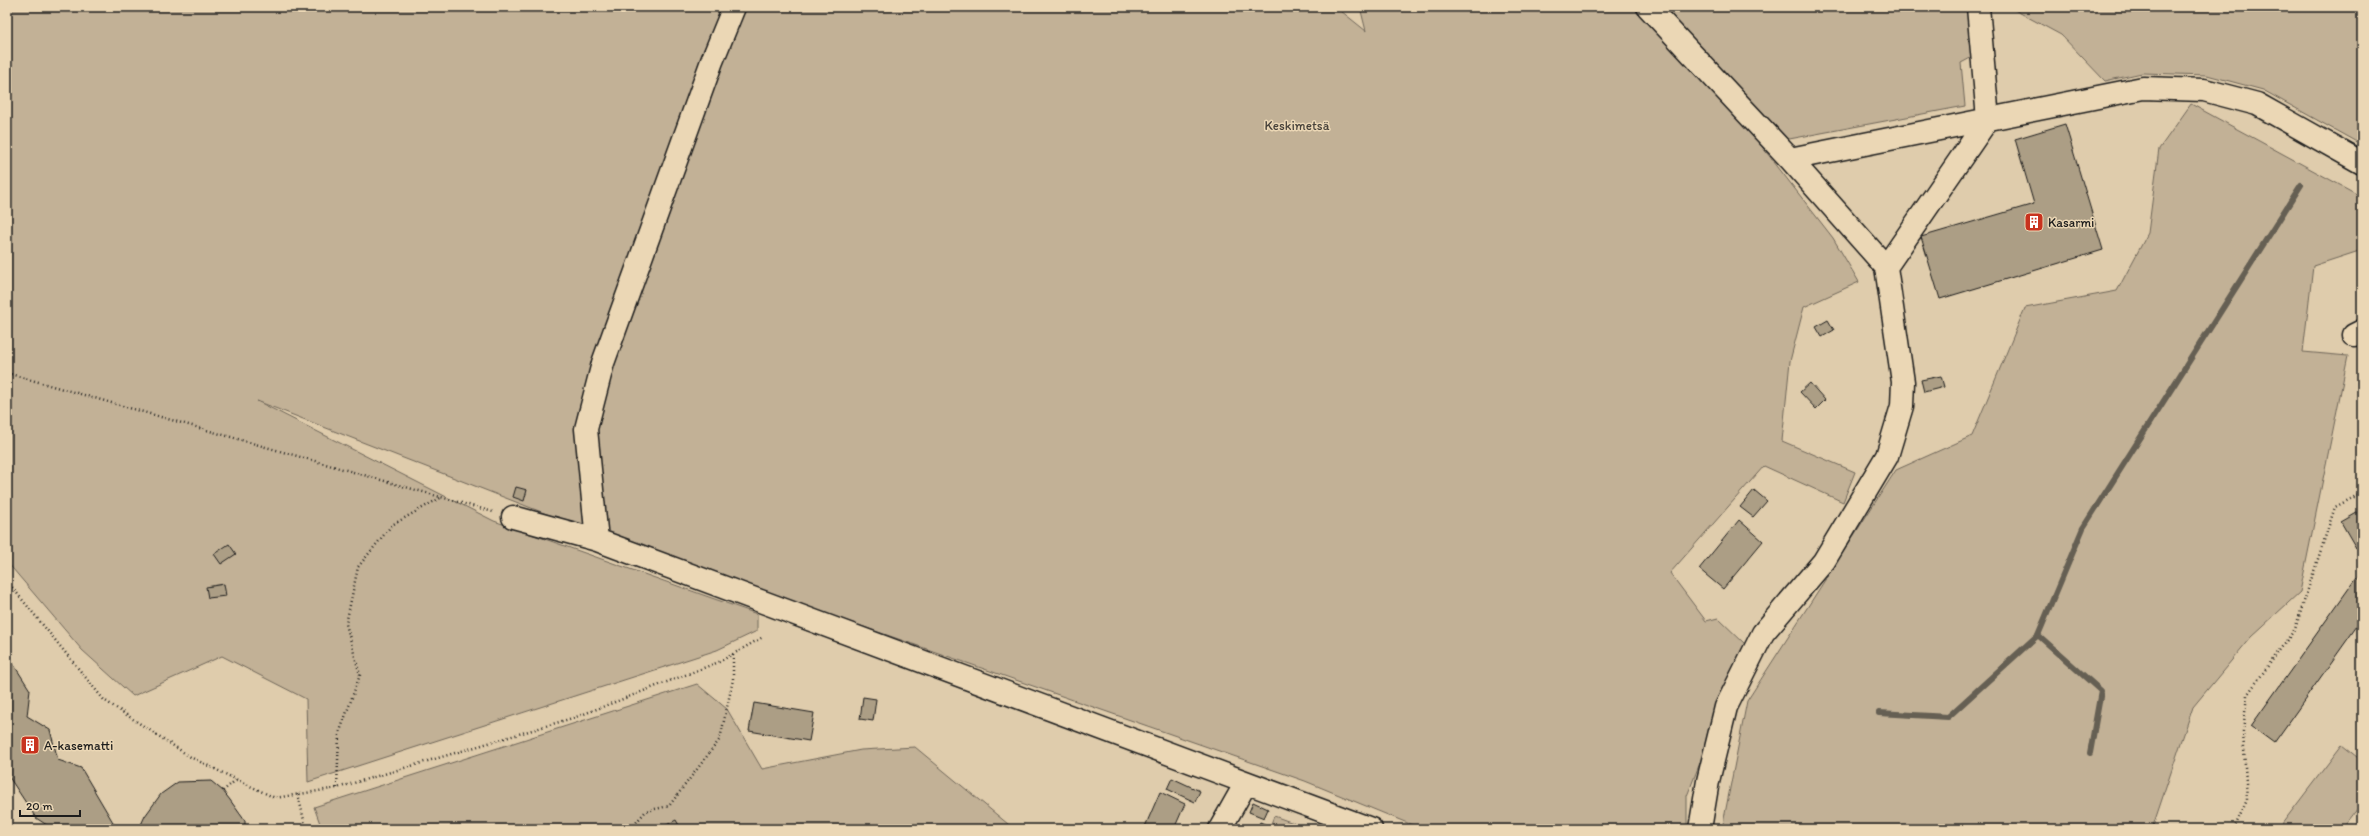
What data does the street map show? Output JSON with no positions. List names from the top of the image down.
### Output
{
  "parks": ["Keskimetsä"],
  "places": {
    "building": ["Kasarmi", "A-kasematti"]
  },
  "scale_bar": "20 m"
}
